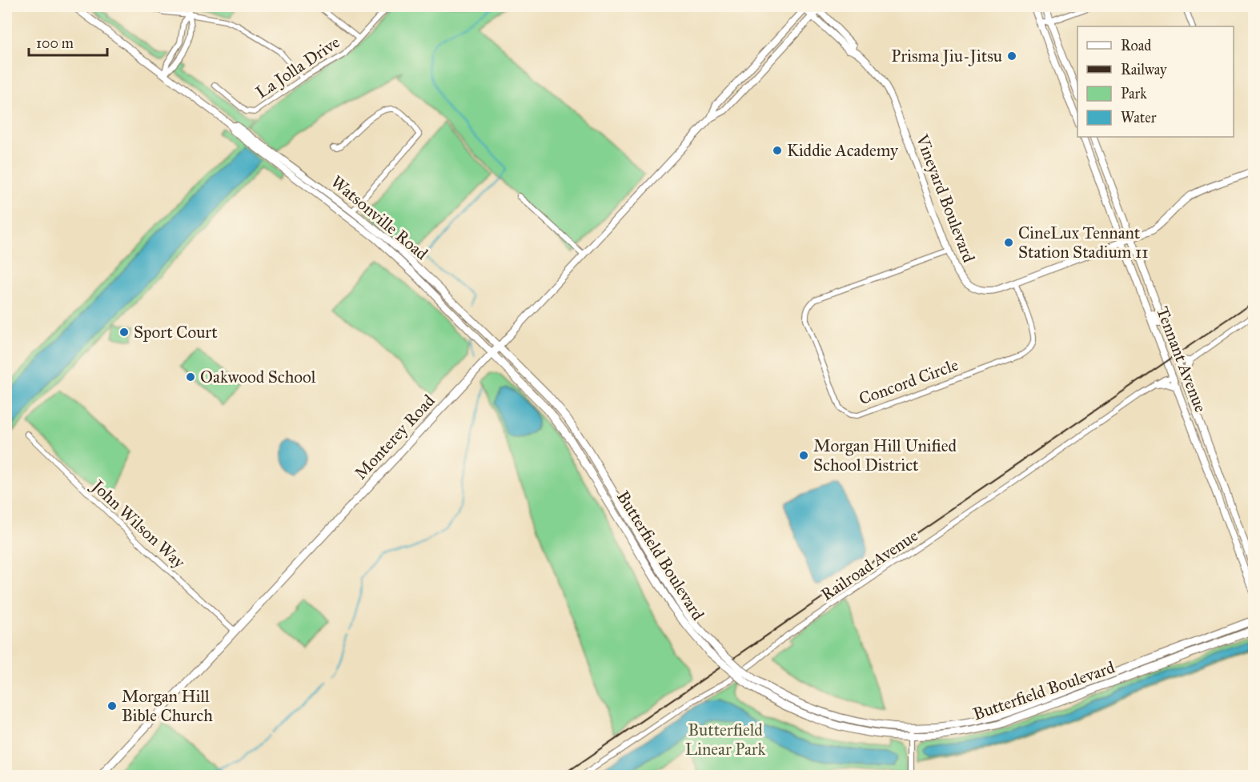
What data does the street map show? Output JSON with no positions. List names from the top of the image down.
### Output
{
  "streets": {
    "main road": [
      "Vineyard Boulevard",
      "Watsonville Road",
      "Tennant Avenue",
      "Monterey Road",
      "Butterfield Boulevard"
    ],
    "street": [
      "La Jolla Drive",
      "Concord Circle",
      "John Wilson Way",
      "Railroad Avenue"
    ]
  },
  "crossings": [
    ["Vineyard Boulevard", "Tennant Avenue"],
    ["Vineyard Boulevard", "Concord Circle"],
    ["Vineyard Boulevard", "Monterey Road"],
    ["Watsonville Road", "Monterey Road"],
    ["Watsonville Road", "Butterfield Boulevard"],
    ["Tennant Avenue", "Railroad Avenue"],
    ["Monterey Road", "John Wilson Way"],
    ["Monterey Road", "Butterfield Boulevard"]
  ],
  "parks": ["Butterfield Linear Park"],
  "places": [
    "Prisma Jiu-Jitsu",
    "Kiddie Academy",
    "CineLux Tennant Station Stadium 11",
    "Sport Court",
    "Oakwood School",
    "Morgan Hill Unified School District",
    "Morgan Hill Bible Church"
  ],
  "legend": [
    "Road",
    "Railway",
    "Park",
    "Water"
  ],
  "scale_bar": "100 m"
}
